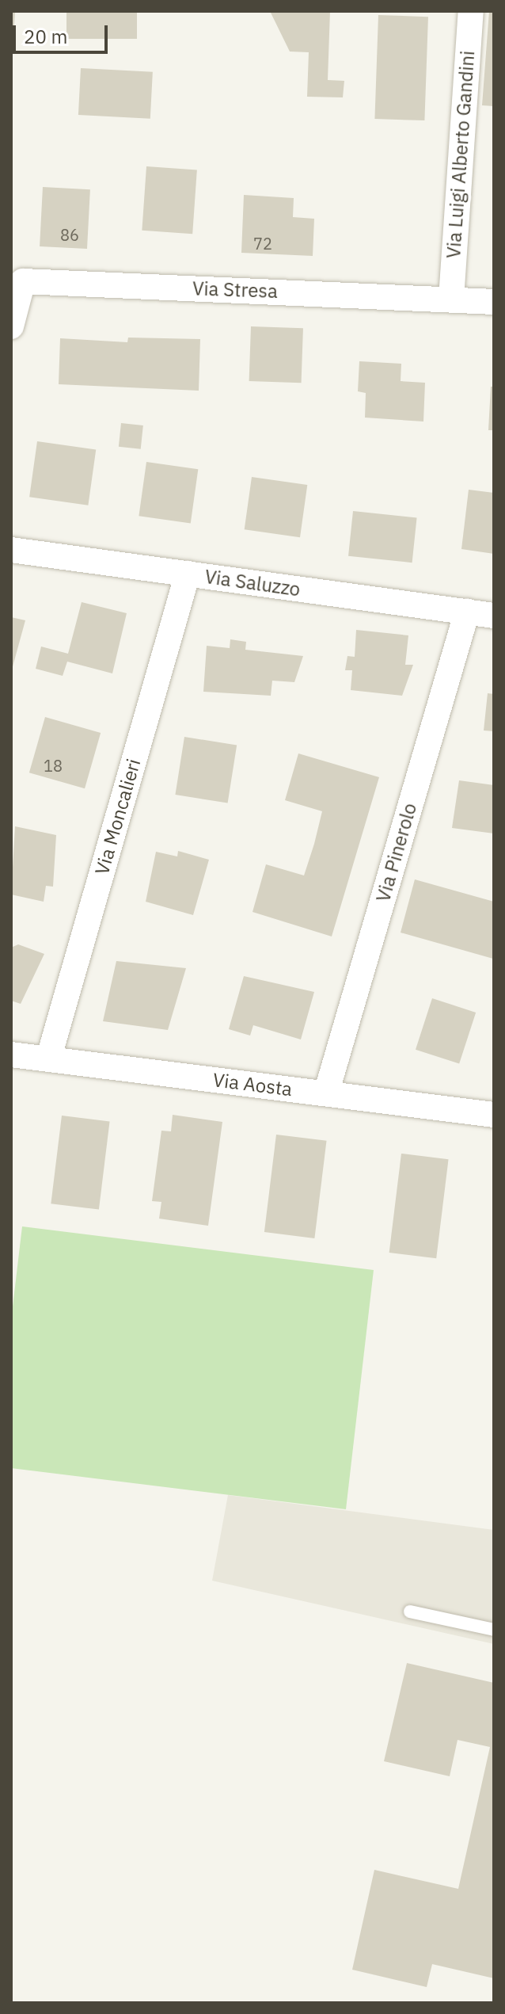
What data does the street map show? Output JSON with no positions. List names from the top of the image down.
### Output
{
  "streets": {
    "street": [
      "Via Luigi Alberto Gandini",
      "Via Stresa",
      "Via Saluzzo",
      "Via Moncalieri",
      "Via Pinerolo",
      "Via Aosta"
    ]
  },
  "crossings": [
    ["Via Luigi Alberto Gandini", "Via Stresa"],
    ["Via Saluzzo", "Via Moncalieri"],
    ["Via Saluzzo", "Via Pinerolo"],
    ["Via Moncalieri", "Via Aosta"],
    ["Via Pinerolo", "Via Aosta"]
  ],
  "house_numbers": ["86", "72", "18"],
  "scale_bar": "20 m"
}
